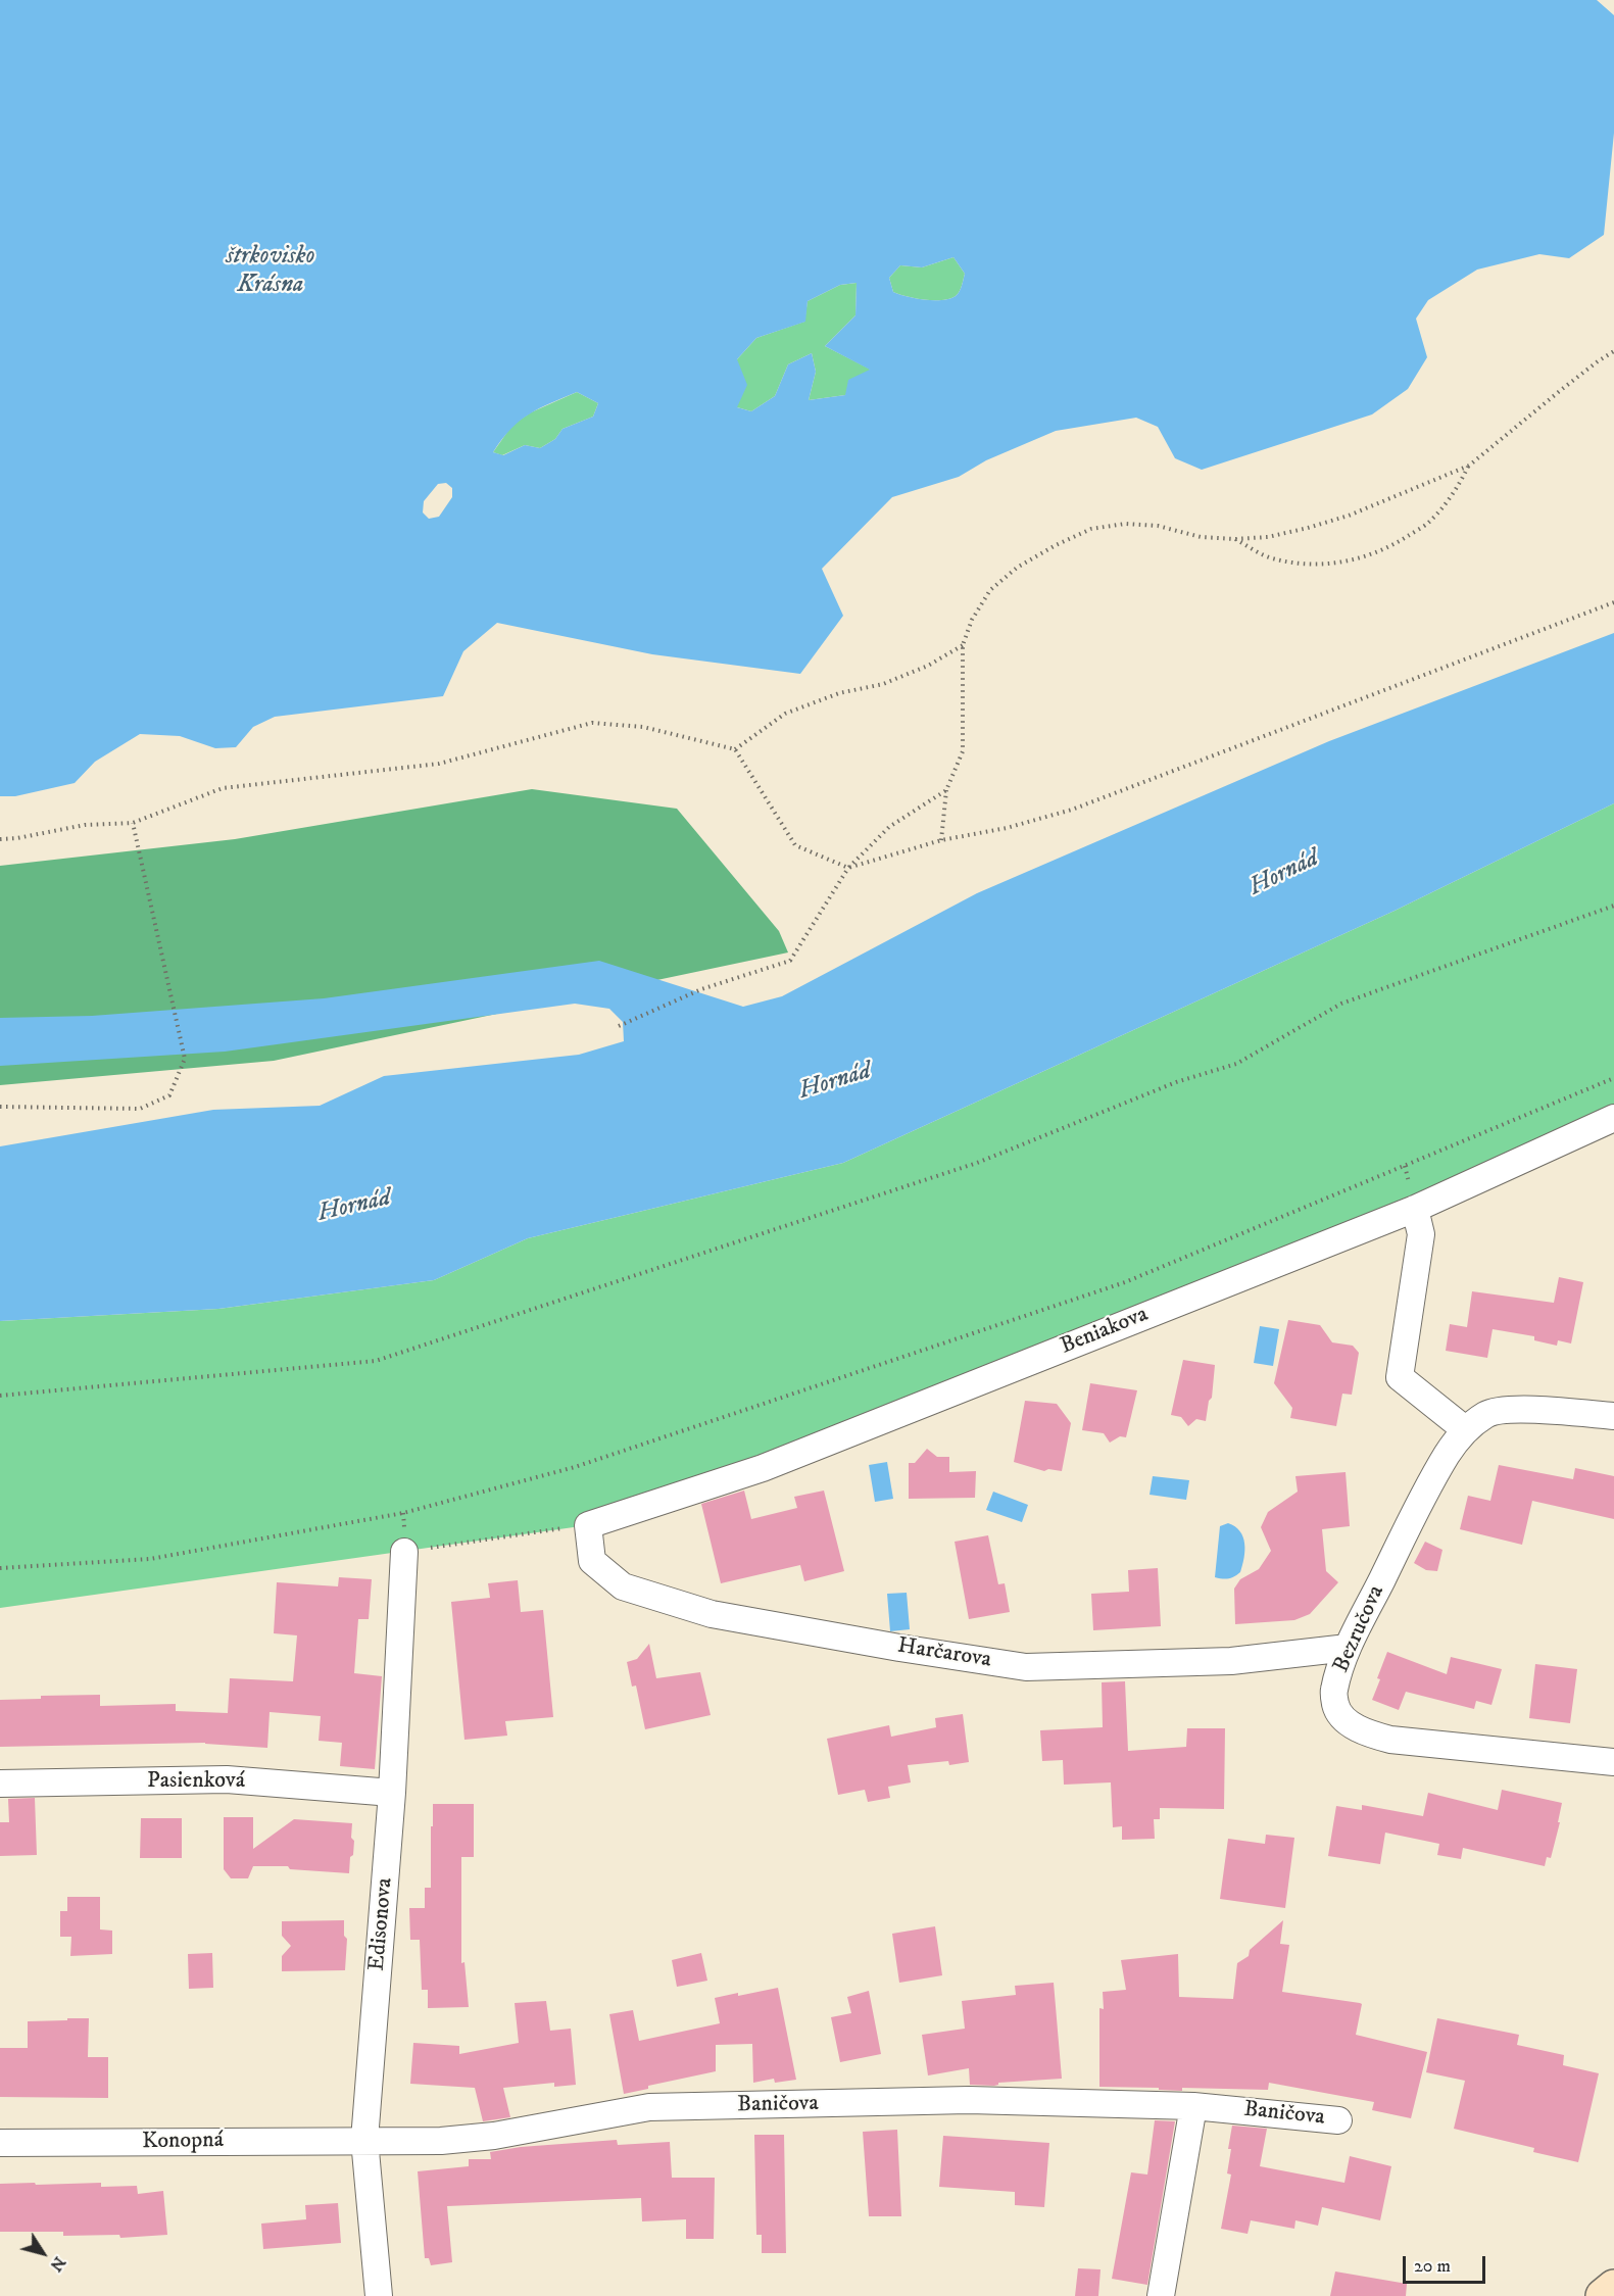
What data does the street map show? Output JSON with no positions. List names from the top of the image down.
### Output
{
  "streets": {
    "street": [
      "Beniakova",
      "Bezručova",
      "Harčarova",
      "Pasienková",
      "Edisonova",
      "Baničova",
      "Konopná"
    ]
  },
  "crossings": [
    ["Beniakova", "Harčarova"],
    ["Bezručova", "Harčarova"],
    ["Pasienková", "Edisonova"],
    ["Edisonova", "Baničova"],
    ["Edisonova", "Konopná"],
    ["Baničova", "Konopná"]
  ],
  "water": ["štrkovisko Krásna", "Hornád"],
  "scale_bar": "20 m",
  "north": "bottom right"
}
